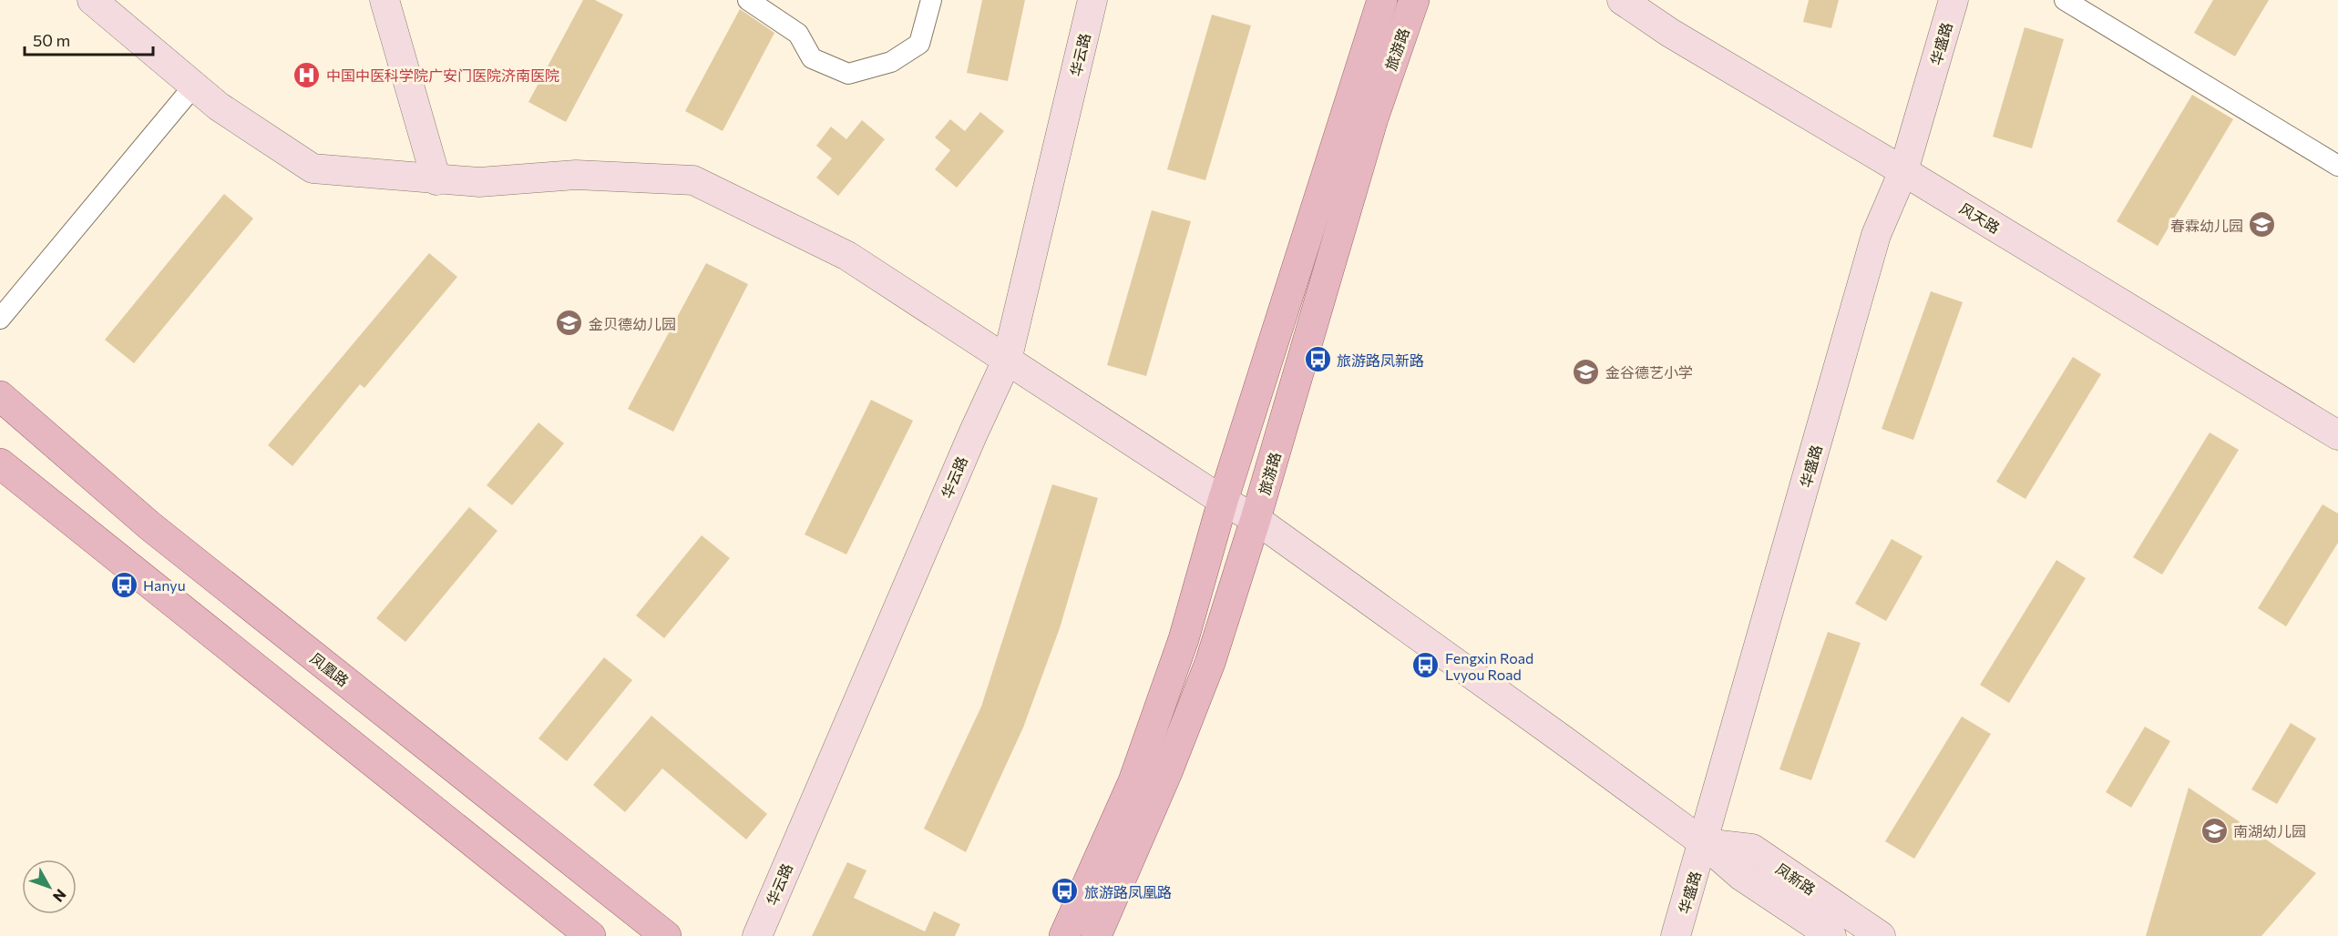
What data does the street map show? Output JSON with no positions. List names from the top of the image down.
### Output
{
  "streets": {
    "main road": ["旅游路", "凤凰路"],
    "street": [
      "华盛路",
      "华云路",
      "风天路",
      "凤新路"
    ]
  },
  "crossings": [
    ["华盛路", "风天路"],
    ["华盛路", "凤新路"]
  ],
  "places": {
    "hospital": ["中国中医科学院广安门医院济南医院"],
    "school or university": [
      "春霖幼儿园",
      "金贝德幼儿园",
      "金谷德艺小学",
      "南湖幼儿园"
    ],
    "bus stop": [
      "旅游路凤新路",
      "Hanyu",
      "Fengxin Road Lvyou Road",
      "旅游路凤凰路"
    ]
  },
  "scale_bar": "50 m",
  "north": "bottom right"
}
